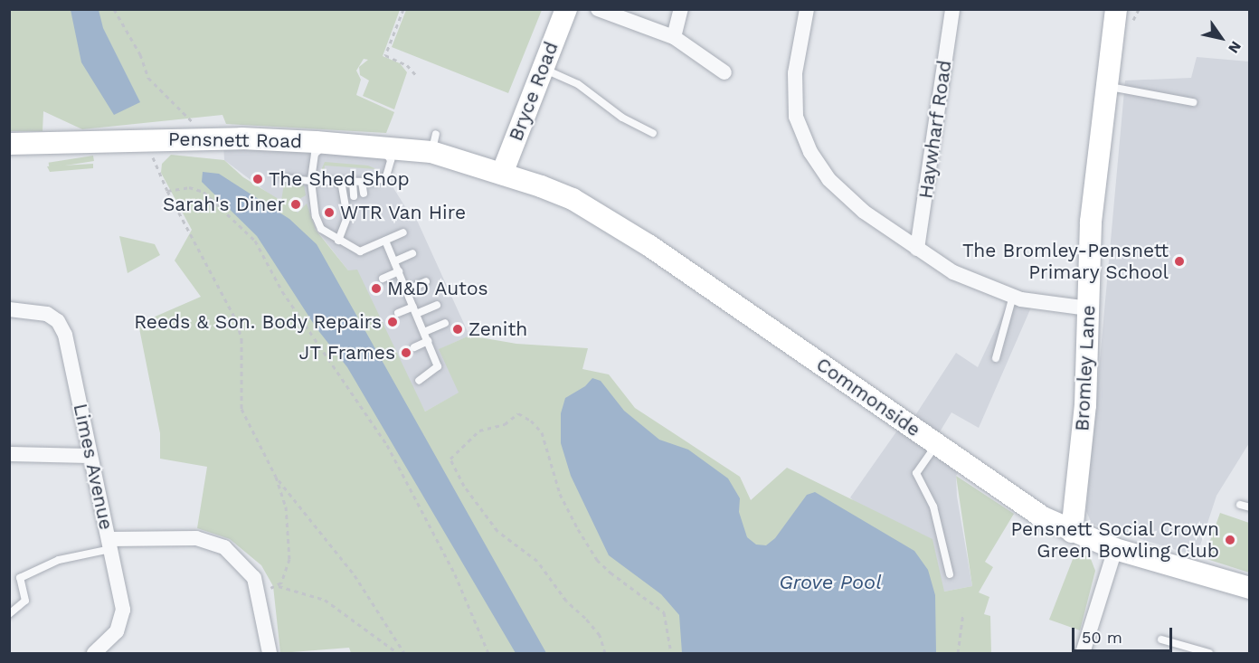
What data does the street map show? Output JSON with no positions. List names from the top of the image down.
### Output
{
  "streets": {
    "main road": [
      "Bryce Road",
      "Pensnett Road",
      "Bromley Lane",
      "Commonside"
    ],
    "street": ["Haywharf Road", "Limes Avenue"]
  },
  "crossings": [
    ["Bryce Road", "Pensnett Road"],
    ["Bryce Road", "Commonside"],
    ["Pensnett Road", "Commonside"],
    ["Bromley Lane", "Commonside"]
  ],
  "water": ["Grove Pool"],
  "places": [
    "The Shed Shop",
    "Sarah's Diner",
    "WTR Van Hire",
    "The Bromley-Pensnett Primary School",
    "M&D Autos",
    "Reeds & Son. Body Repairs",
    "Zenith",
    "JT Frames",
    "Pensnett Social Crown Green Bowling Club"
  ],
  "scale_bar": "50 m",
  "north": "bottom right"
}
